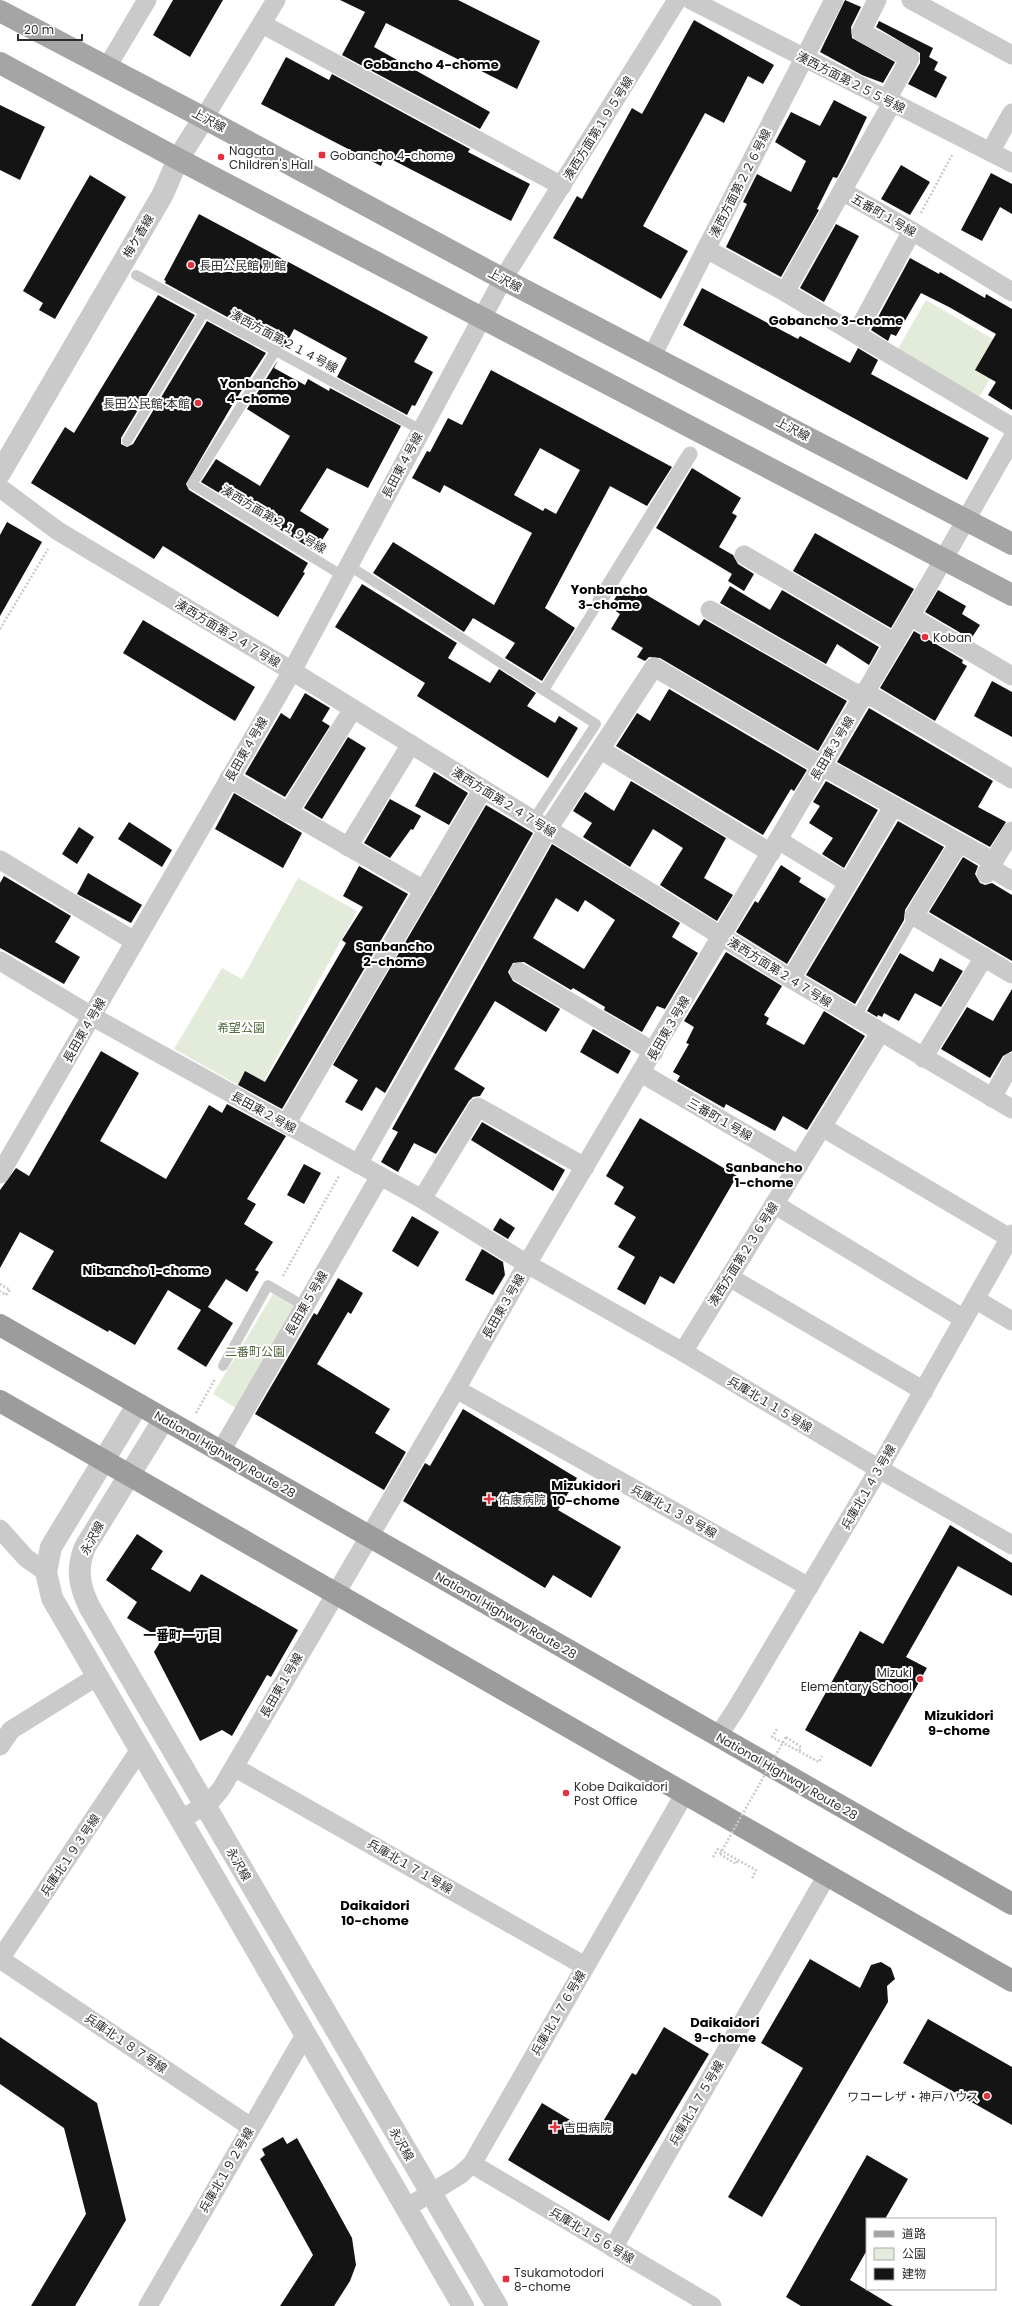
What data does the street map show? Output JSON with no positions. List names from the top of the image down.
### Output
{
  "streets": {
    "highway": ["National Highway Route 28"],
    "main road": ["上沢線"],
    "street": [
      "湊西方面第２５５号線",
      "湊西方面第１９５号線",
      "湊西方面第２２６号線",
      "五番町１号線",
      "梅ケ香線",
      "長田東４号線",
      "湊西方面第２４７号線",
      "長田東３号線",
      "長田東２号線",
      "三番町１号線",
      "湊西方面第２３６号線",
      "長田東５号線",
      "兵庫北１１５号線",
      "兵庫北１４３号線",
      "兵庫北１３８号線",
      "永沢線",
      "長田東１号線",
      "兵庫北１９３号線",
      "兵庫北１７１号線",
      "兵庫北１７６号線",
      "兵庫北１８７号線",
      "兵庫北１７５号線",
      "兵庫北１９２号線",
      "兵庫北１５６号線"
    ],
    "lane": ["湊西方面第２１４号線", "湊西方面第２１９号線"]
  },
  "crossings": [
    ["湊西方面第２５５号線", "湊西方面第２２６号線"],
    ["湊西方面第２５５号線", "五番町１号線"],
    ["上沢線", "湊西方面第１９５号線"],
    ["上沢線", "梅ケ香線"],
    ["上沢線", "長田東４号線"],
    ["上沢線", "長田東３号線"],
    ["湊西方面第１９５号線", "長田東４号線"],
    ["湊西方面第２１４号線", "長田東４号線"],
    ["湊西方面第２１４号線", "湊西方面第２１９号線"],
    ["長田東４号線", "湊西方面第２１９号線"],
    ["長田東４号線", "湊西方面第２４７号線"],
    ["長田東４号線", "長田東２号線"],
    ["湊西方面第２１９号線", "湊西方面第２４７号線"],
    ["湊西方面第２４７号線", "長田東３号線"],
    ["湊西方面第２４７号線", "湊西方面第２３６号線"],
    ["長田東３号線", "長田東２号線"],
    ["長田東３号線", "三番町１号線"],
    ["長田東３号線", "兵庫北１１５号線"],
    ["長田東３号線", "National Highway Route 28"],
    ["長田東３号線", "兵庫北１３８号線"],
    ["長田東３号線", "長田東１号線"],
    ["長田東２号線", "長田東５号線"],
    ["長田東２号線", "兵庫北１１５号線"],
    ["三番町１号線", "湊西方面第２３６号線"],
    ["湊西方面第２３６号線", "兵庫北１１５号線"],
    ["長田東５号線", "National Highway Route 28"],
    ["兵庫北１１５号線", "兵庫北１４３号線"],
    ["National Highway Route 28", "兵庫北１４３号線"],
    ["National Highway Route 28", "永沢線"],
    ["National Highway Route 28", "長田東１号線"],
    ["兵庫北１４３号線", "兵庫北１３８号線"],
    ["永沢線", "長田東１号線"],
    ["永沢線", "兵庫北１７６号線"],
    ["長田東１号線", "兵庫北１７１号線"],
    ["兵庫北１９３号線", "兵庫北１８７号線"],
    ["兵庫北１７１号線", "兵庫北１７６号線"],
    ["兵庫北１７６号線", "兵庫北１５６号線"],
    ["兵庫北１８７号線", "兵庫北１９２号線"],
    ["兵庫北１７５号線", "兵庫北１５６号線"]
  ],
  "districts": [
    "Gobancho 4-chome",
    "Gobancho 3-chome",
    "Yonbancho 4-chome",
    "Yonbancho 3-chome",
    "Sanbancho 2-chome",
    "Sanbancho 1-chome",
    "Nibancho 1-chome",
    "Mizukidori 10-chome",
    "一番町一丁目",
    "Mizukidori 9-chome",
    "Daikaidori 10-chome",
    "Daikaidori 9-chome"
  ],
  "parks": ["希望公園", "二番町公園"],
  "places": {
    "transit": ["Gobancho 4-chome", "Tsukamotodori 8-chome"],
    "other": [
      "Nagata Children's Hall",
      "長田公民館 別館",
      "長田公民館 本館",
      "Koban",
      "Mizuki Elementary School",
      "Kobe Daikaidori Post Office",
      "ワコーレザ・神戸ハウス"
    ],
    "health": ["佑康病院", "吉田病院"]
  },
  "legend": ["道路", "公園", "建物"],
  "scale_bar": "20 m"
}
